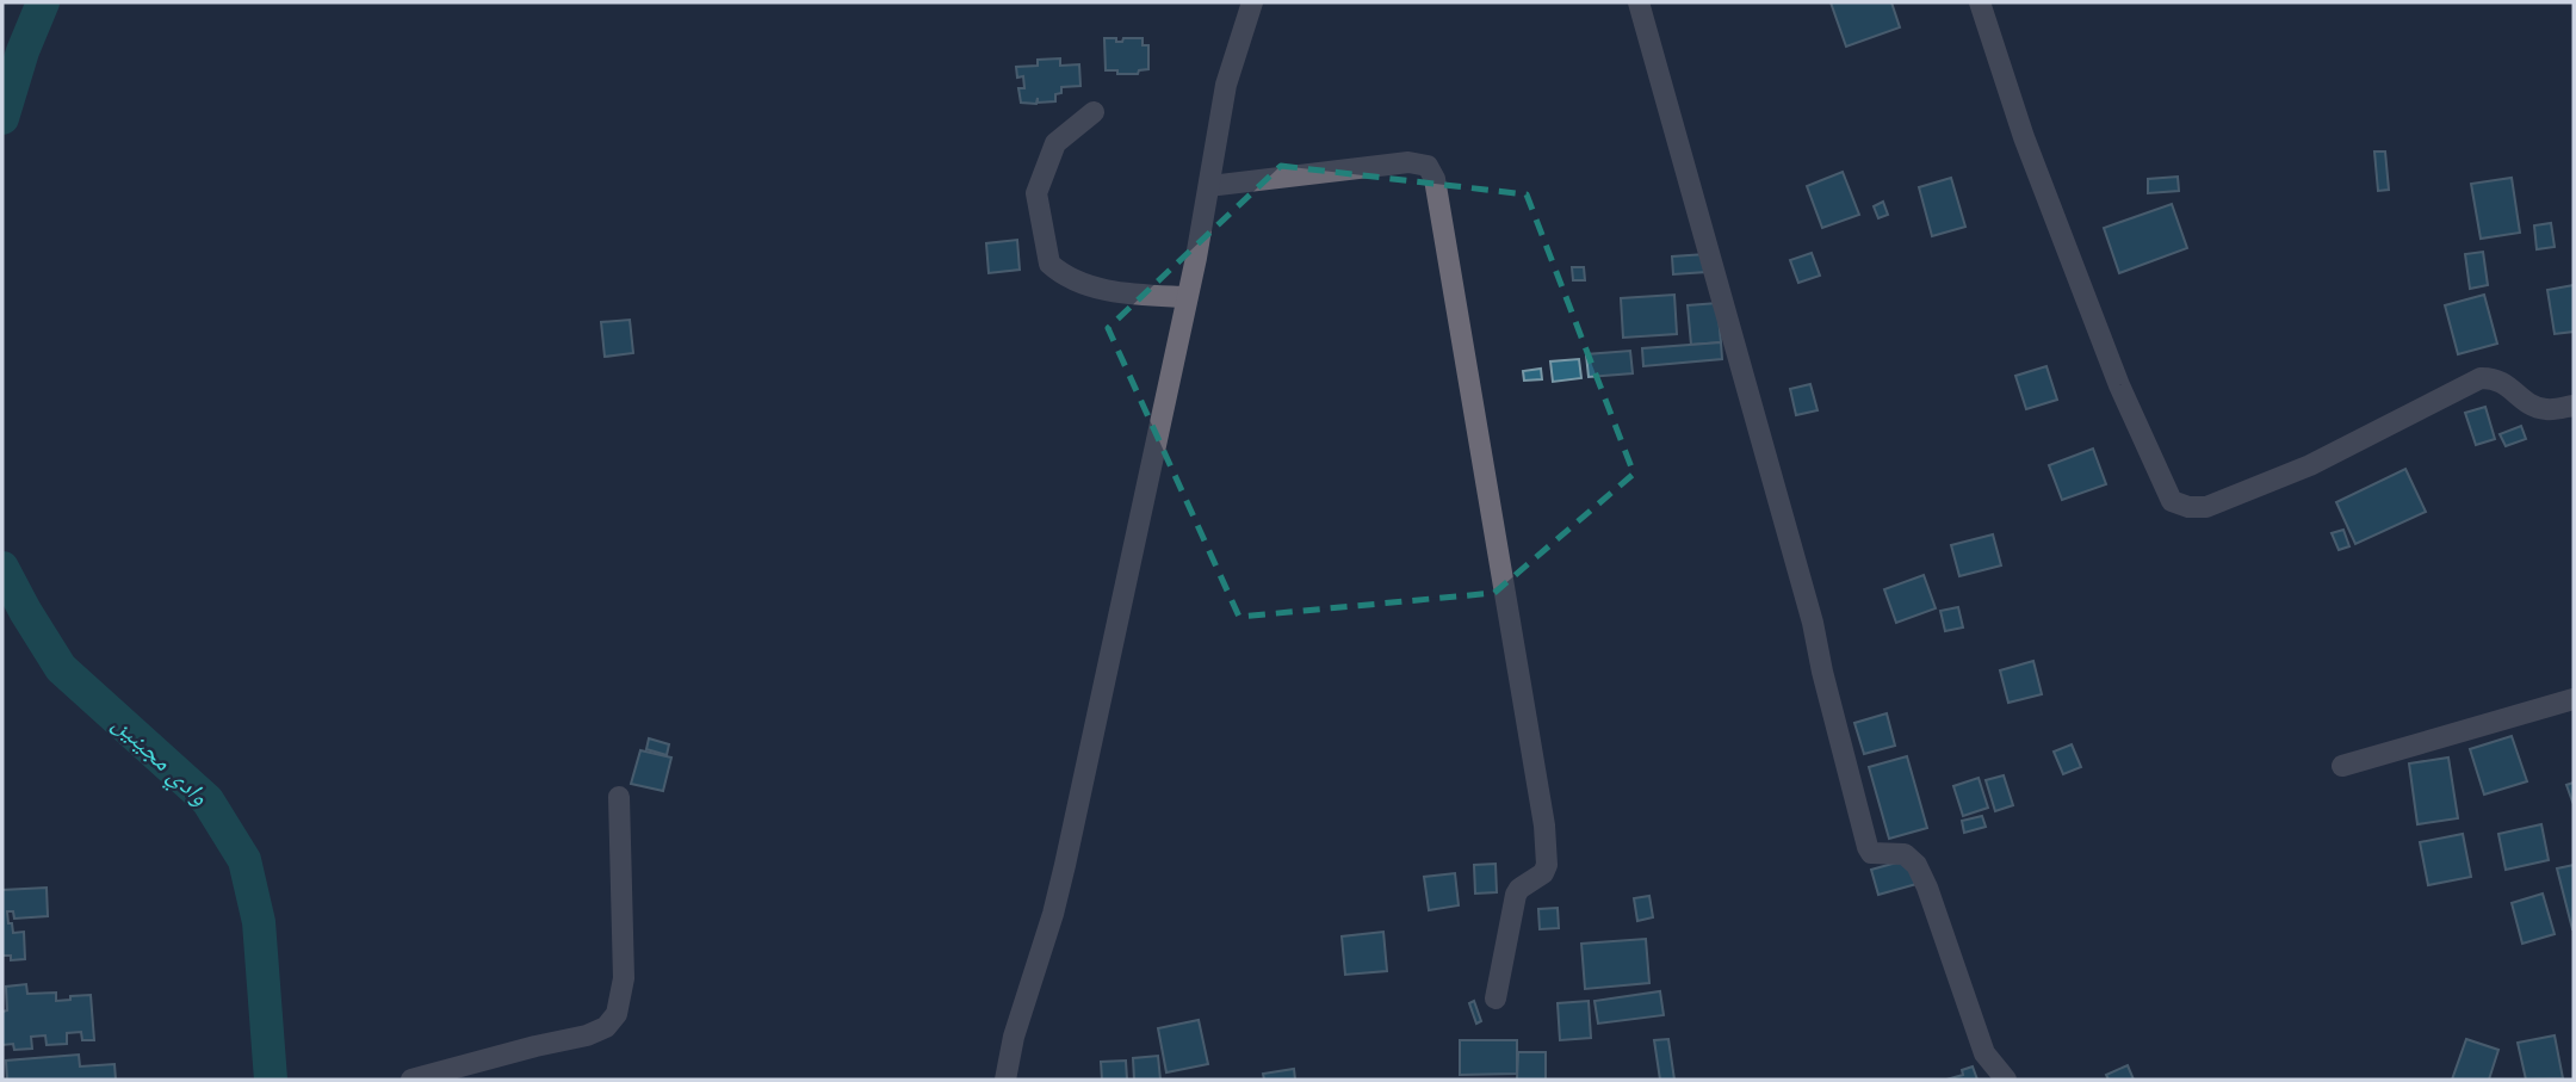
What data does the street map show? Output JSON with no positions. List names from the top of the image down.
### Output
{
  "water": ["وادي مجينين"]
}
